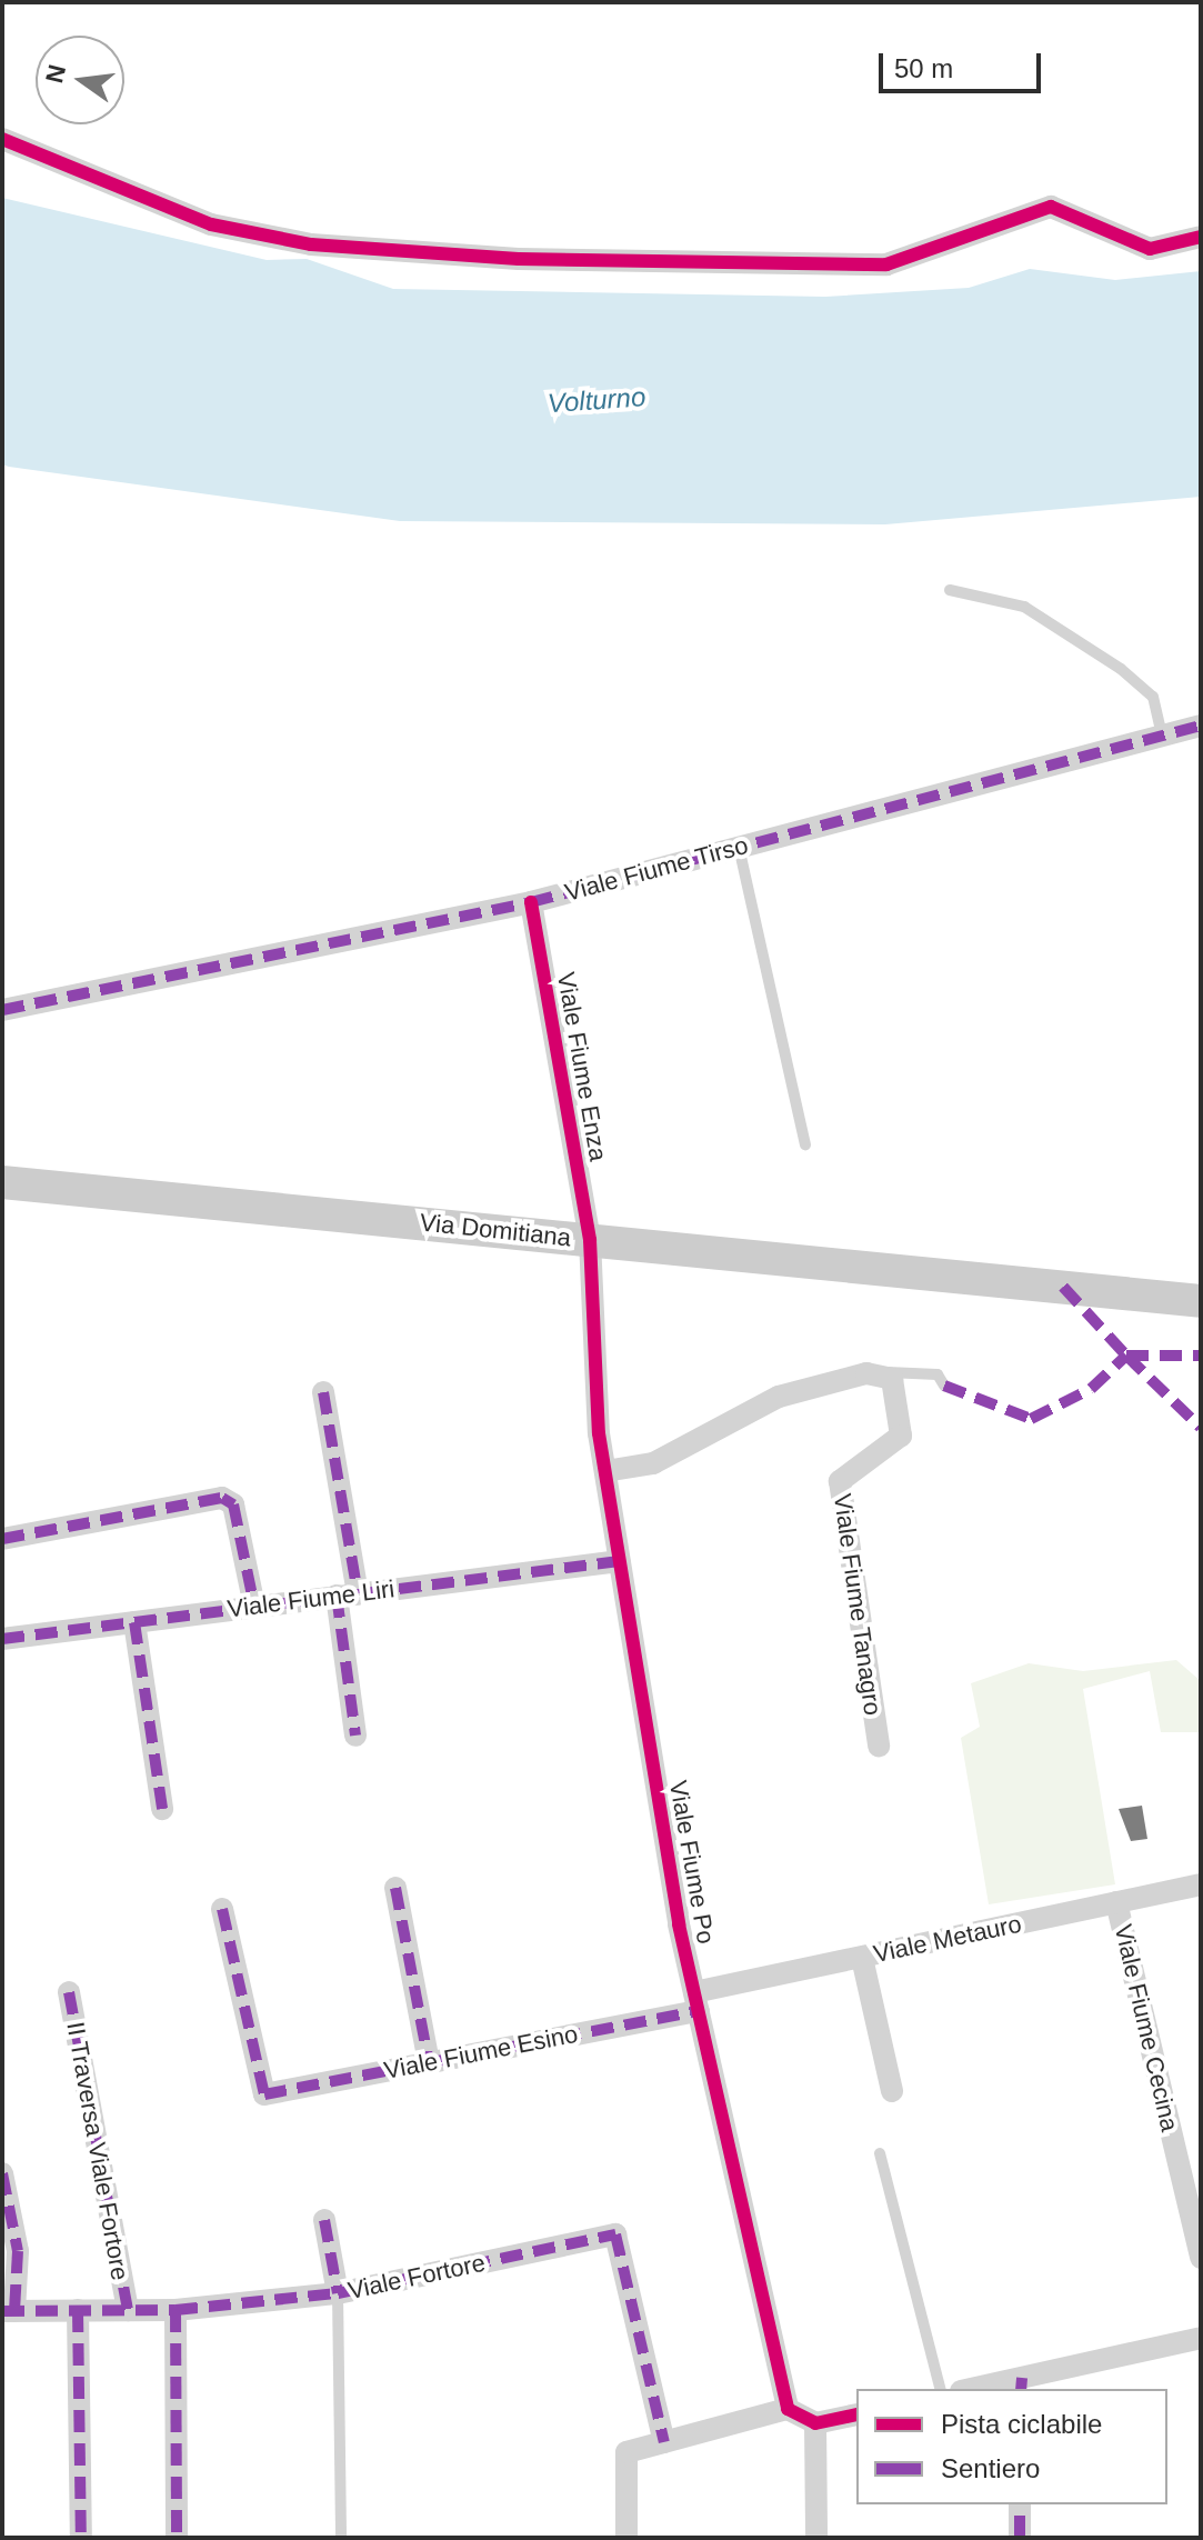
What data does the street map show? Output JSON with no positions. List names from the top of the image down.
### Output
{
  "streets": {
    "street": [
      "Viale Fiume Tirso",
      "Viale Fiume Enza",
      "Via Domitiana",
      "Viale Fiume Liri",
      "Viale Fiume Tanagro",
      "Viale Fiume Po",
      "Viale Metauro",
      "Viale Fiume Cecina",
      "Viale Fiume Esino",
      "II Traversa Viale Fortore",
      "Viale Fortore"
    ]
  },
  "crossings": [
    ["Viale Fiume Tirso", "Viale Fiume Enza"],
    ["Viale Fiume Enza", "Via Domitiana"],
    ["Viale Fiume Enza", "Viale Fiume Po"],
    ["Via Domitiana", "Viale Fiume Po"],
    ["Viale Fiume Liri", "Viale Fiume Po"],
    ["Viale Fiume Po", "Viale Metauro"],
    ["Viale Fiume Po", "Viale Fiume Esino"],
    ["Viale Metauro", "Viale Fiume Cecina"],
    ["Viale Metauro", "Viale Fiume Esino"],
    ["II Traversa Viale Fortore", "Viale Fortore"]
  ],
  "water": ["Volturno"],
  "legend": ["Pista ciclabile", "Sentiero"],
  "scale_bar": "50 m",
  "north": "left"
}
